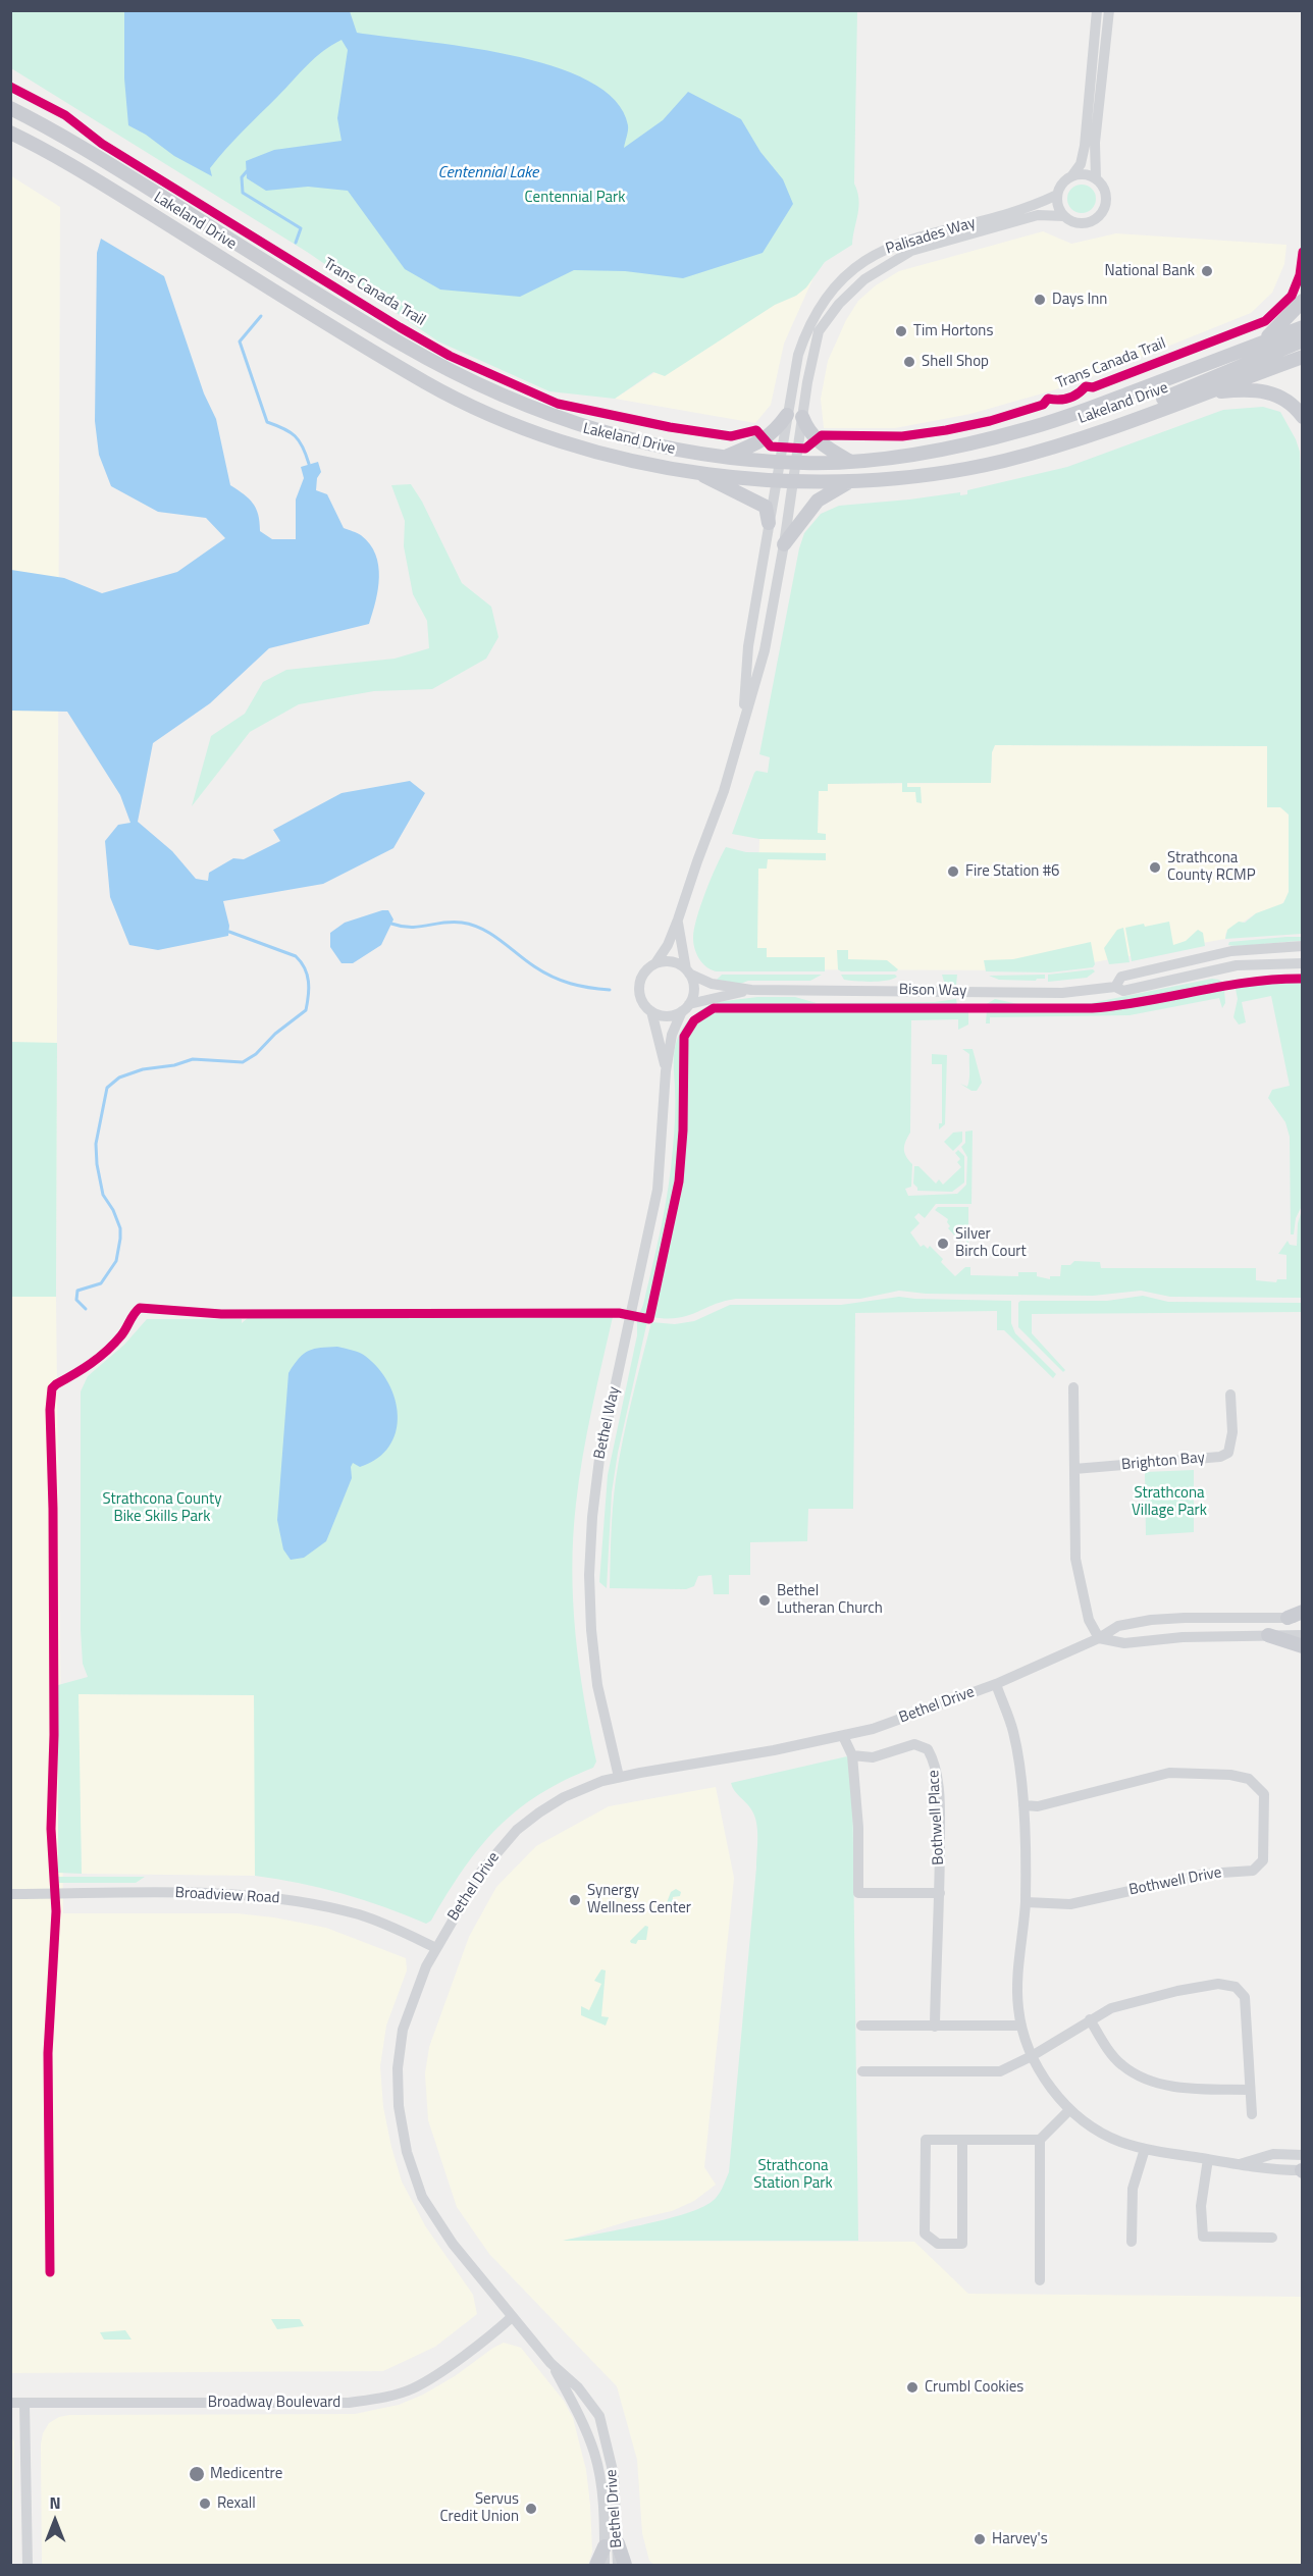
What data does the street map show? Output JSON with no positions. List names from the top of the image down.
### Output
{
  "streets": {
    "main road": ["Lakeland Drive"],
    "street": [
      "Palisades Way",
      "Bison Way",
      "Bethel Way",
      "Brighton Bay",
      "Bethel Drive",
      "Bothwell Place",
      "Bothwell Drive",
      "Broadview Road",
      "Broadway Boulevard"
    ],
    "cycle path": ["Trans Canada Trail"]
  },
  "crossings": [
    ["Lakeland Drive", "Palisades Way"],
    ["Bison Way", "Bethel Way"],
    ["Bethel Way", "Bethel Drive"],
    ["Bethel Drive", "Broadview Road"],
    ["Bethel Drive", "Broadway Boulevard"]
  ],
  "water": ["Centennial Lake"],
  "parks": [
    "Centennial Park",
    "Strathcona Village Park",
    "Strathcona County Bike Skills Park",
    "Strathcona Station Park"
  ],
  "places": [
    "National Bank",
    "Days Inn",
    "Tim Hortons",
    "Shell Shop",
    "Strathcona County RCMP",
    "Fire Station #6",
    "Silver Birch Court",
    "Bethel Lutheran Church",
    "Synergy Wellness Center",
    "Crumbl Cookies",
    "Medicentre",
    "Rexall",
    "Servus Credit Union",
    "Harvey's"
  ],
  "north": "top"
}
